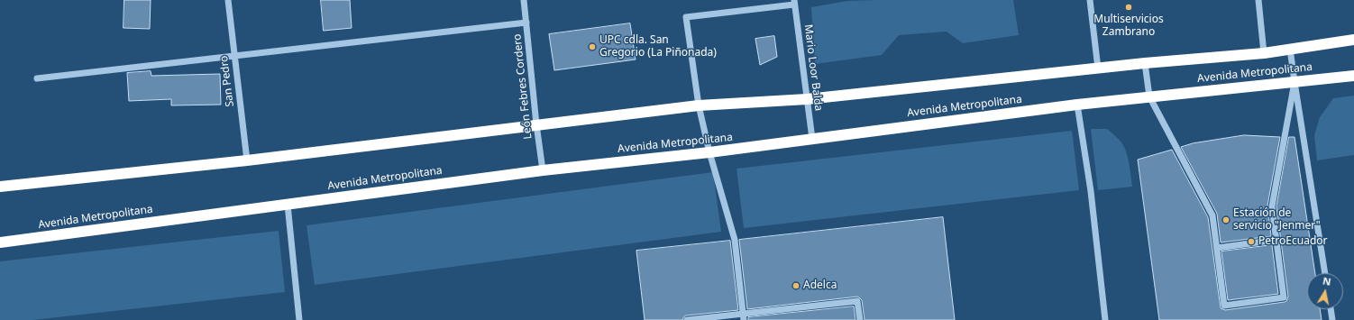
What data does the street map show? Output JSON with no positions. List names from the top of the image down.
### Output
{
  "streets": {
    "highway": ["Avenida Metropolitana"],
    "street": ["Mario Loor Balda", "San Pedro", "León Febres Cordero"]
  },
  "crossings": [
    ["Mario Loor Balda", "Avenida Metropolitana"],
    ["Avenida Metropolitana", "León Febres Cordero"]
  ],
  "places": [
    "Multiservicios Zambrano",
    "UPC cdla. San Gregorio (La Piñonada)",
    "Estación de servicio \"Jenmer\"",
    "PetroEcuador",
    "Adelca"
  ],
  "north": "top"
}
